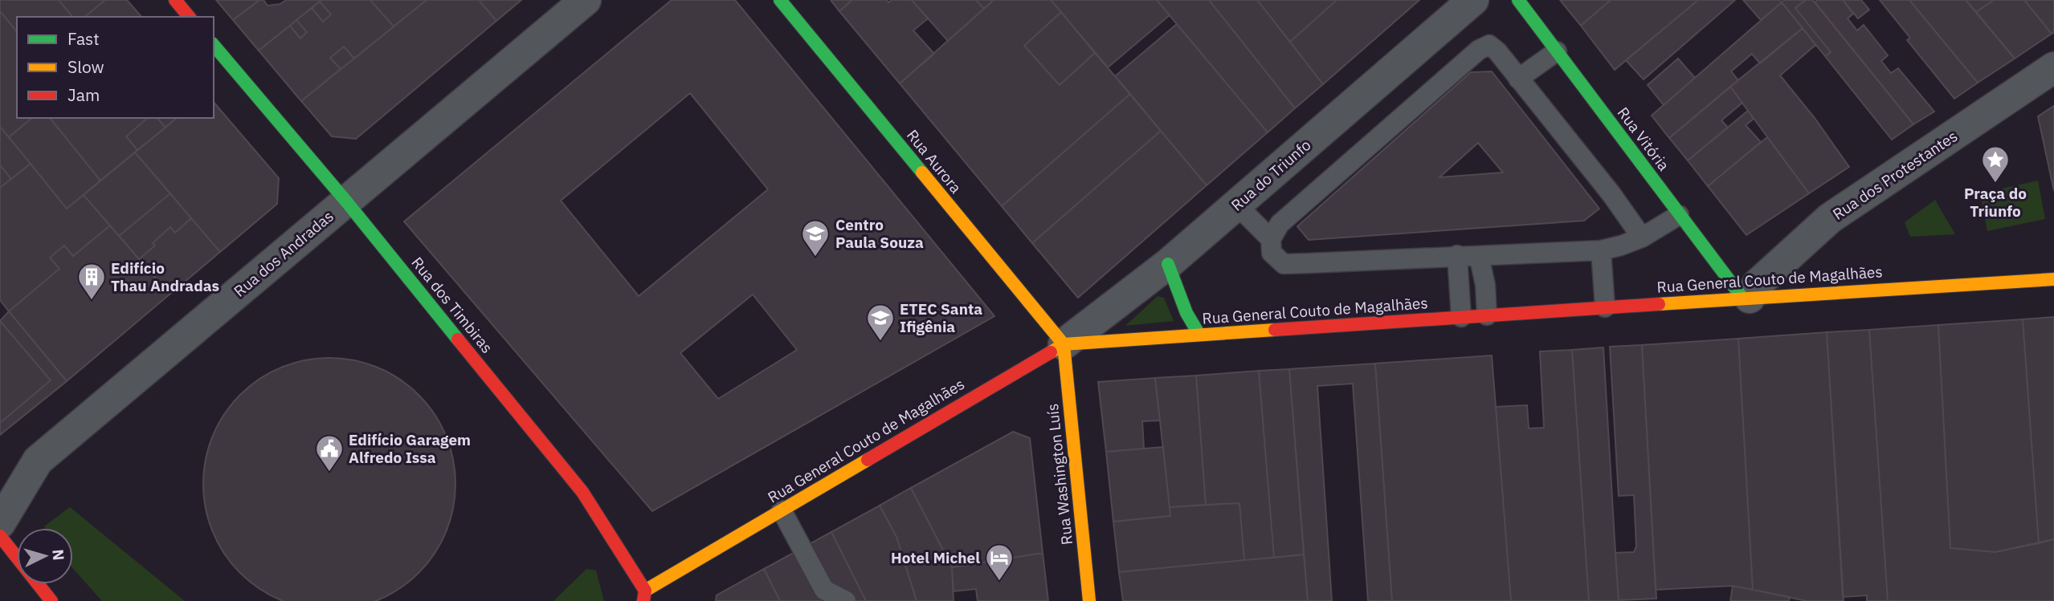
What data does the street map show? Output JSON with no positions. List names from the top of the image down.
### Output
{
  "streets": {
    "street": [
      "Rua Vitória",
      "Rua Aurora",
      "Rua do Triunfo",
      "Rua dos Protestantes",
      "Rua dos Andradas",
      "Rua General Couto de Magalhães",
      "Rua dos Timbiras",
      "Rua Washington Luís"
    ]
  },
  "crossings": [
    ["Rua Vitória", "Rua dos Protestantes"],
    ["Rua Vitória", "Rua General Couto de Magalhães"],
    ["Rua Aurora", "Rua do Triunfo"],
    ["Rua Aurora", "Rua General Couto de Magalhães"],
    ["Rua Aurora", "Rua Washington Luís"],
    ["Rua do Triunfo", "Rua General Couto de Magalhães"],
    ["Rua do Triunfo", "Rua Washington Luís"],
    ["Rua dos Protestantes", "Rua General Couto de Magalhães"],
    ["Rua dos Andradas", "Rua dos Timbiras"],
    ["Rua General Couto de Magalhães", "Rua dos Timbiras"],
    ["Rua General Couto de Magalhães", "Rua Washington Luís"]
  ],
  "places": {
    "place": ["Praça do Triunfo"],
    "school or university": ["Centro Paula Souza", "ETEC Santa Ifigênia"],
    "building": ["Edifício Thau Andradas"],
    "public building": ["Edifício Garagem Alfredo Issa"],
    "hotel": ["Hotel Michel"]
  },
  "legend": ["Fast", "Slow", "Jam"],
  "north": "right"
}
